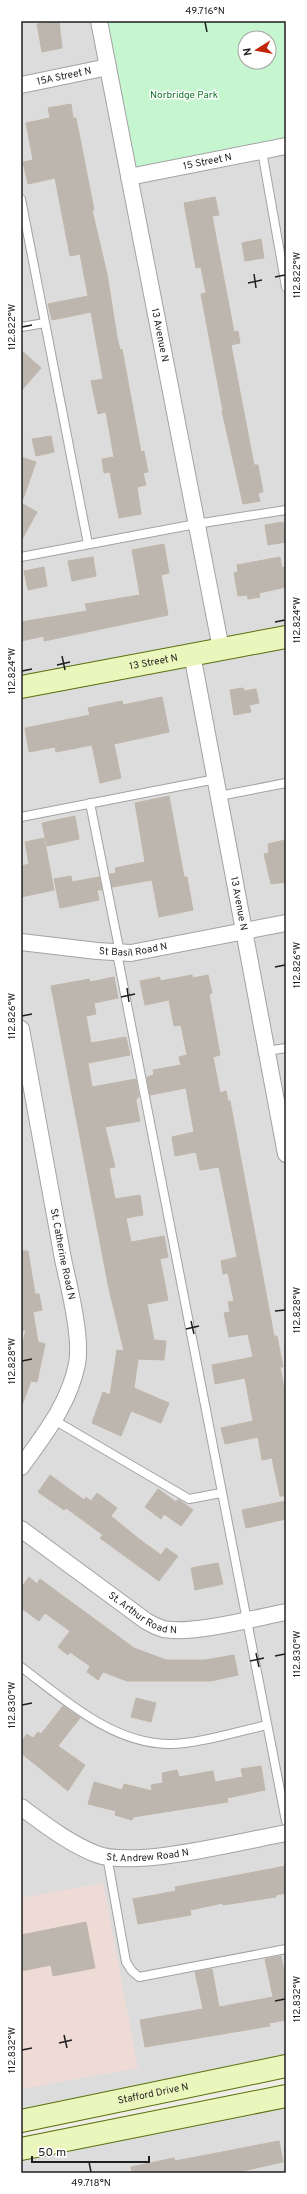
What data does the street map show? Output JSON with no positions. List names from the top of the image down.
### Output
{
  "streets": {
    "main road": ["13 Street N", "Stafford Drive N"],
    "street": [
      "15A Street N",
      "15 Street N",
      "13 Avenue N",
      "St Basil Road N",
      "St. Catherine Road N",
      "St. Arthur Road N",
      "St. Andrew Road N"
    ]
  },
  "crossings": [
    ["15A Street N", "13 Avenue N"],
    ["15 Street N", "13 Avenue N"],
    ["13 Avenue N", "13 Street N"],
    ["13 Avenue N", "St Basil Road N"]
  ],
  "parks": ["Norbridge Park"],
  "scale_bar": "50 m",
  "north": "left",
  "coordinates": [
    "49.716°N",
    "112.822°W",
    "112.824°W",
    "112.826°W",
    "112.828°W",
    "112.830°W",
    "112.832°W",
    "49.718°N"
  ]
}
